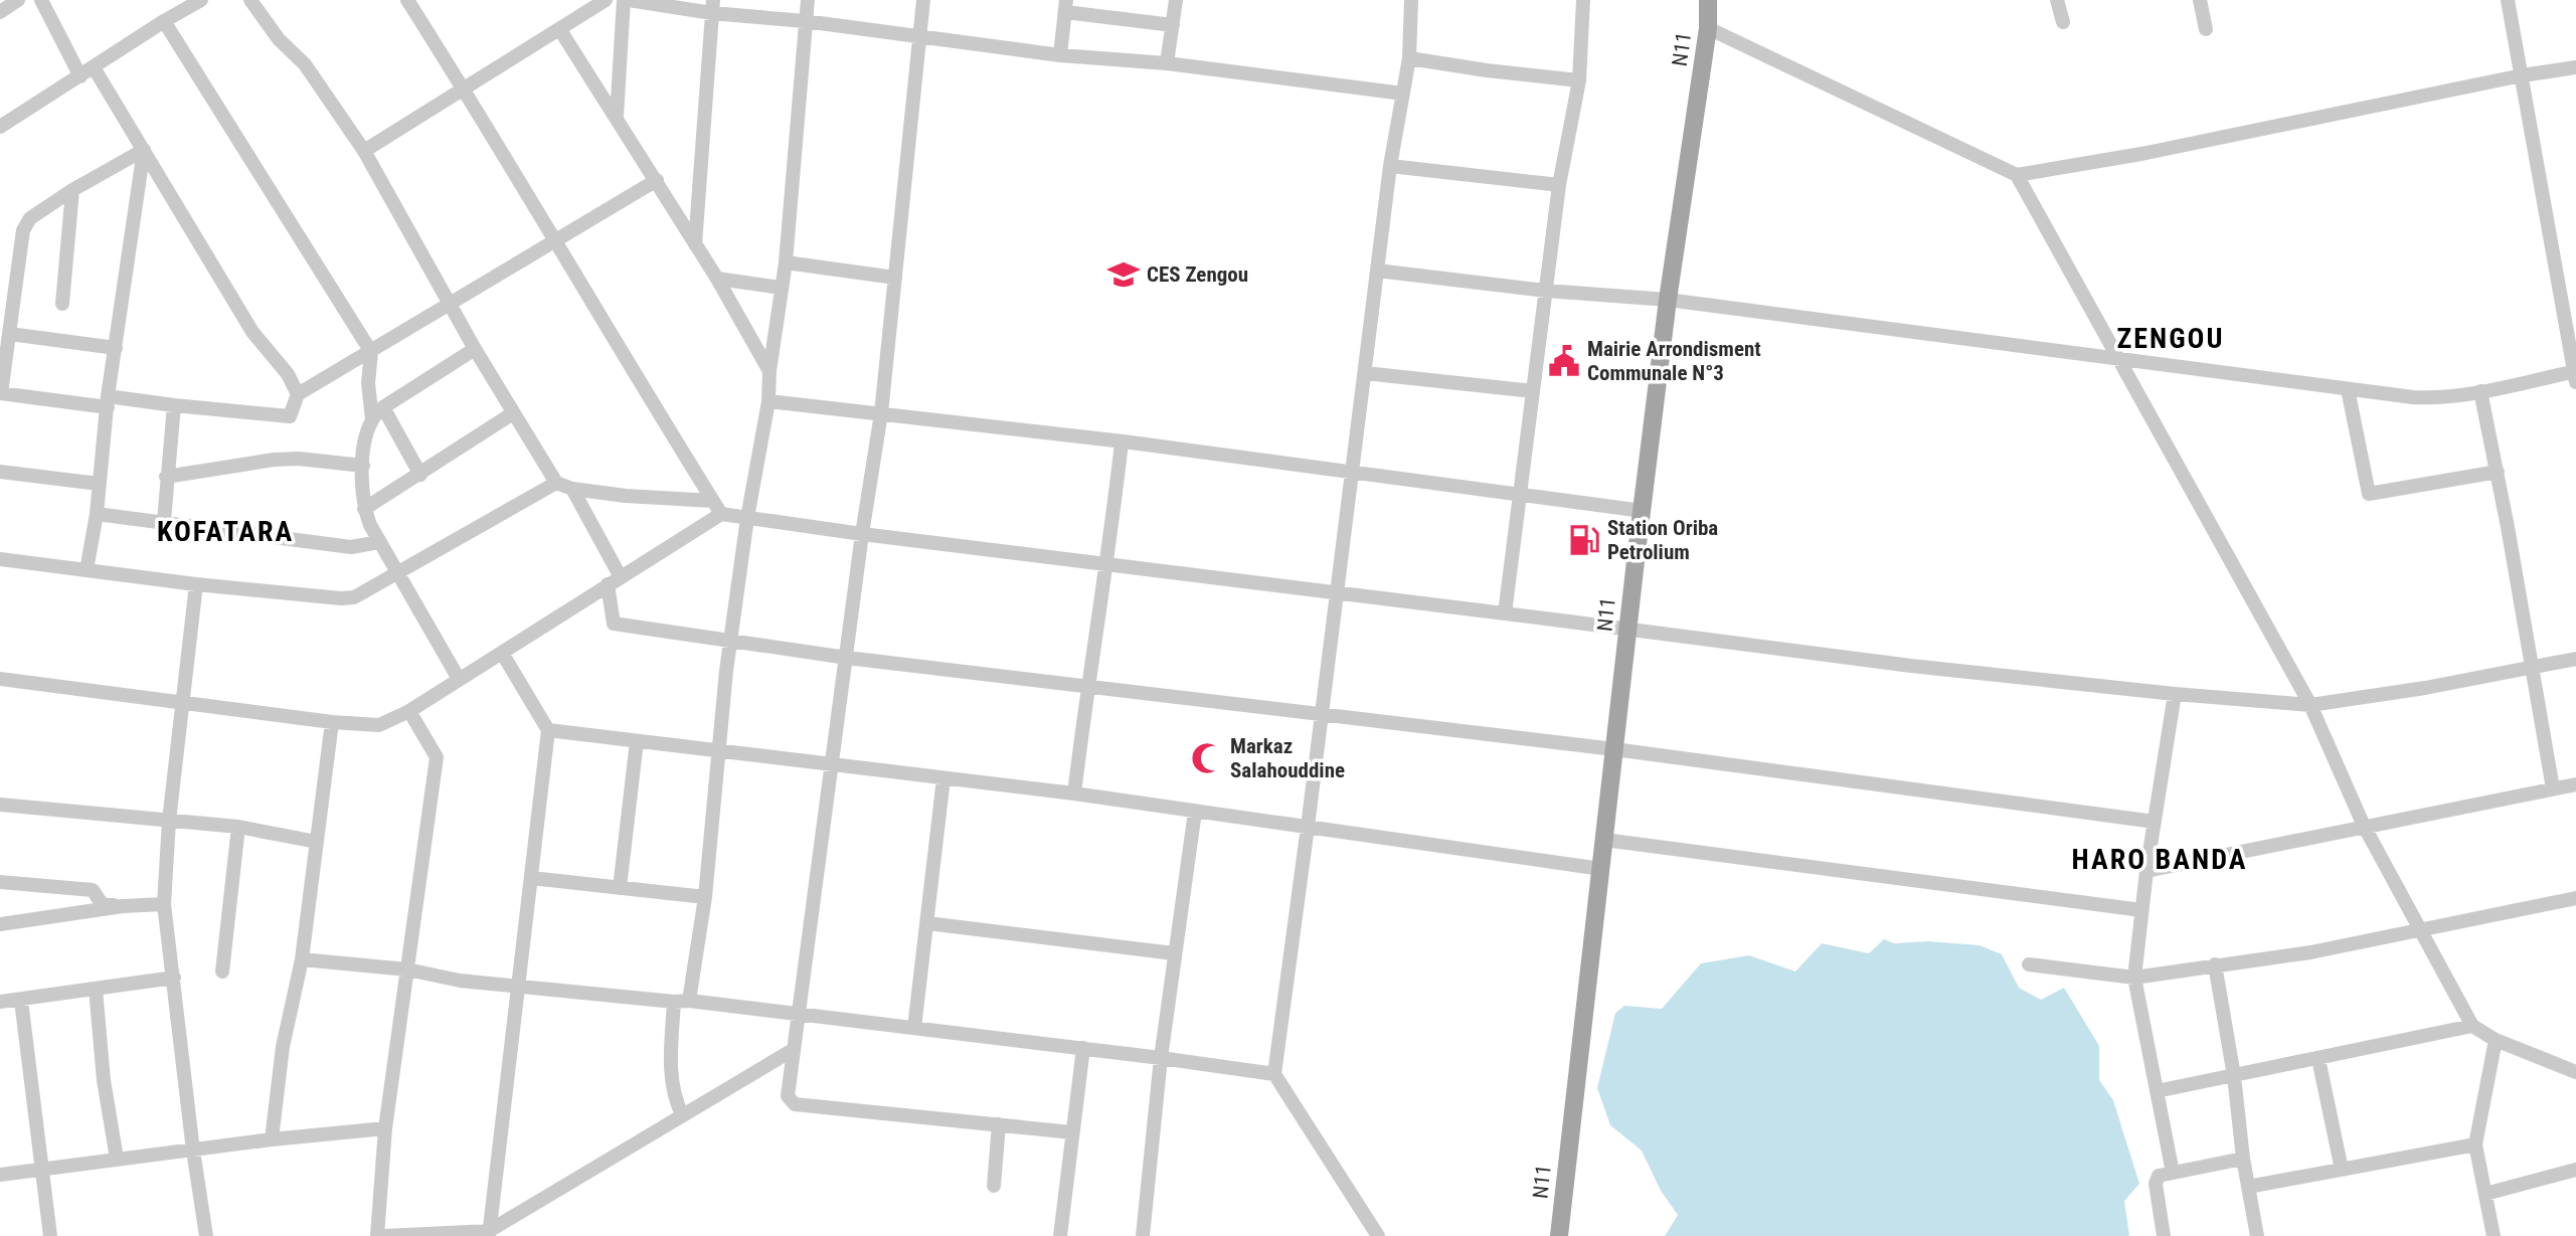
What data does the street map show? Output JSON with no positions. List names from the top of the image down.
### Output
{
  "streets": {
    "main road": ["N11"]
  },
  "districts": ["ZENGOU", "KOFATARA", "HARO BANDA"],
  "places": {
    "school or university": ["CES Zengou"],
    "public building": ["Mairie Arrondisment Communale N°3"],
    "fuel station": ["Station Oriba Petrolium"],
    "mosque": ["Markaz Salahouddine"]
  }
}
